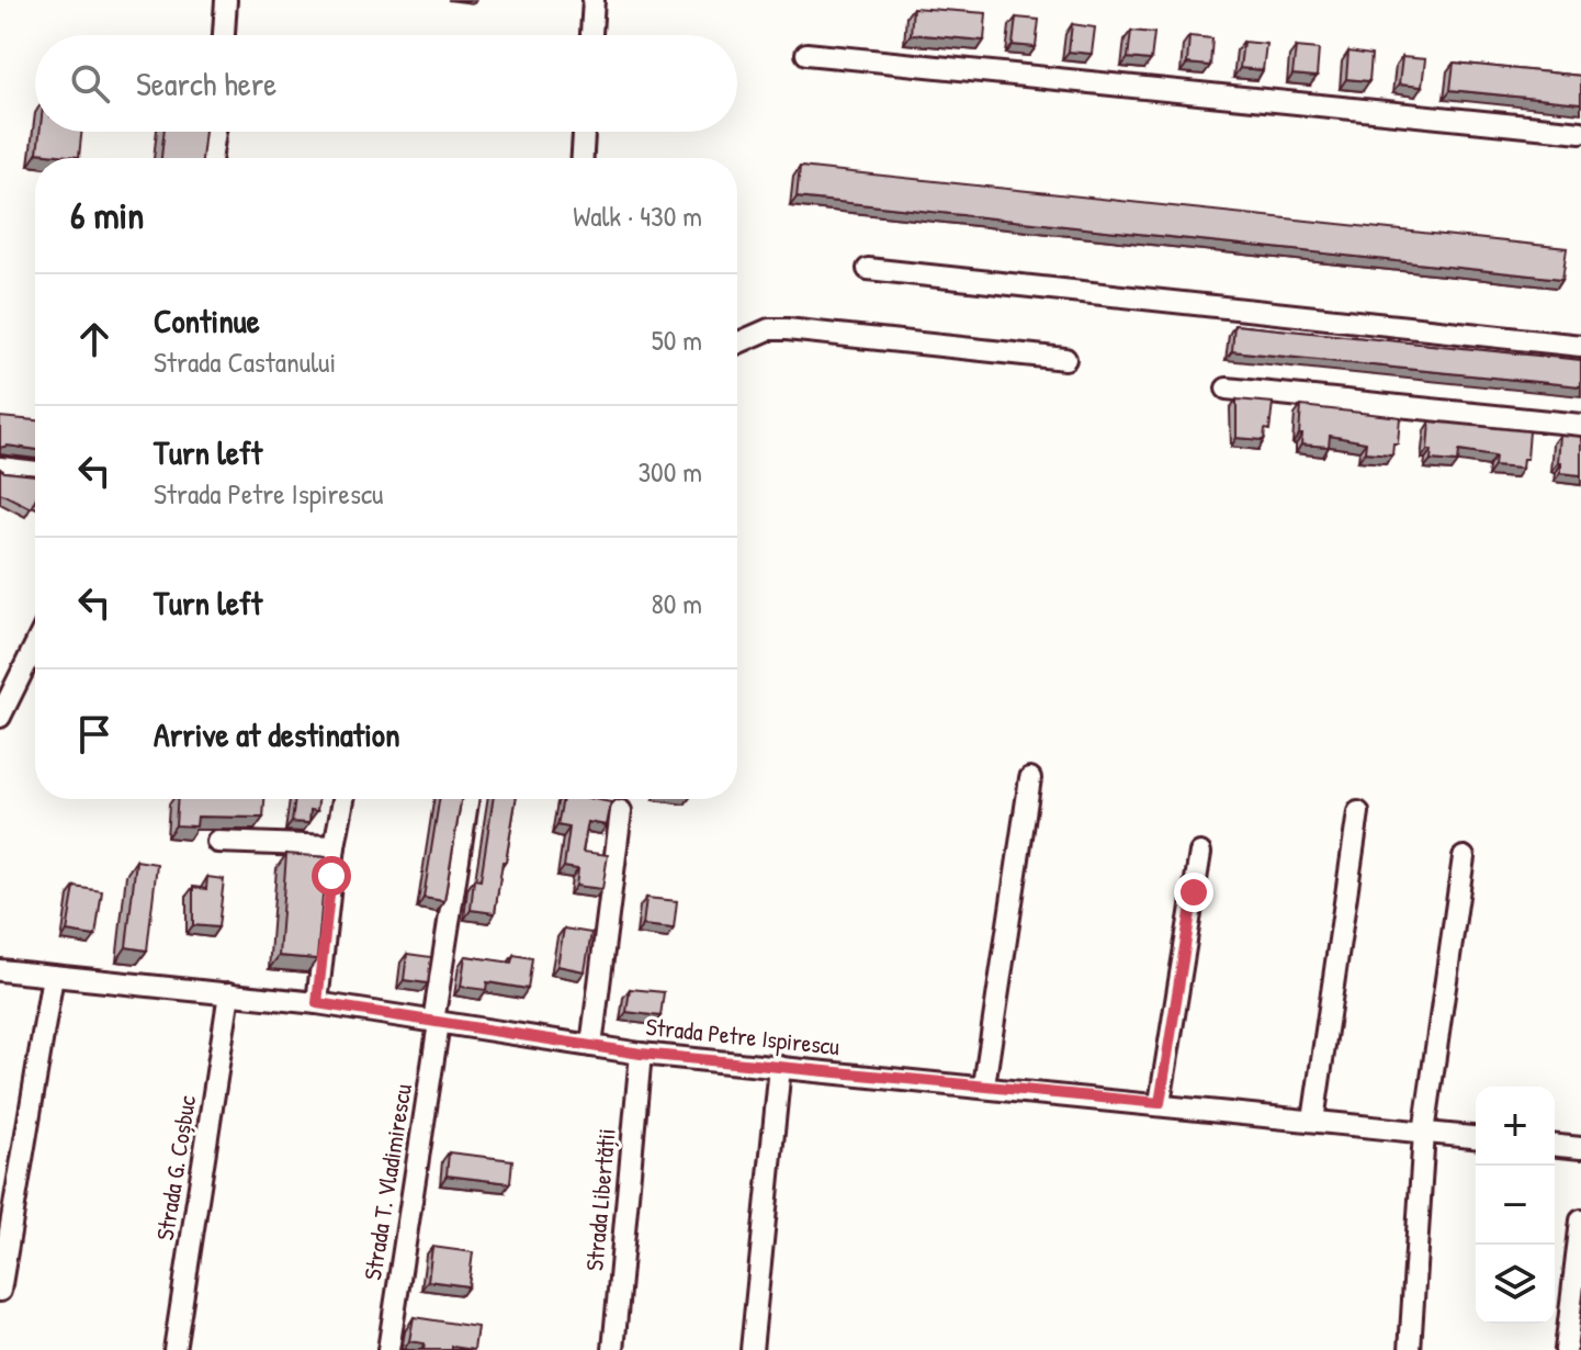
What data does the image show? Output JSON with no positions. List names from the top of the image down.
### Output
{
  "streets": {
    "street": [
      "Strada Petre Ispirescu",
      "Strada G. Coșbuc",
      "Strada T. Vladimirescu",
      "Strada Libertății"
    ]
  },
  "crossings": [
    ["Strada Petre Ispirescu", "Strada G. Coșbuc"],
    ["Strada Petre Ispirescu", "Strada T. Vladimirescu"],
    ["Strada Petre Ispirescu", "Strada Libertății"]
  ],
  "page": {
    "search": "Search here",
    "heading": ["6 min", "Walk · 430 m"],
    "list": [
      ["Continue", "Strada Castanului", "50 m"],
      ["Turn left", "Strada Petre Ispirescu", "300 m"],
      ["Turn left", "80 m"],
      "Arrive at destination"
    ],
    "map_buttons": ["+", "−"]
  }
}
